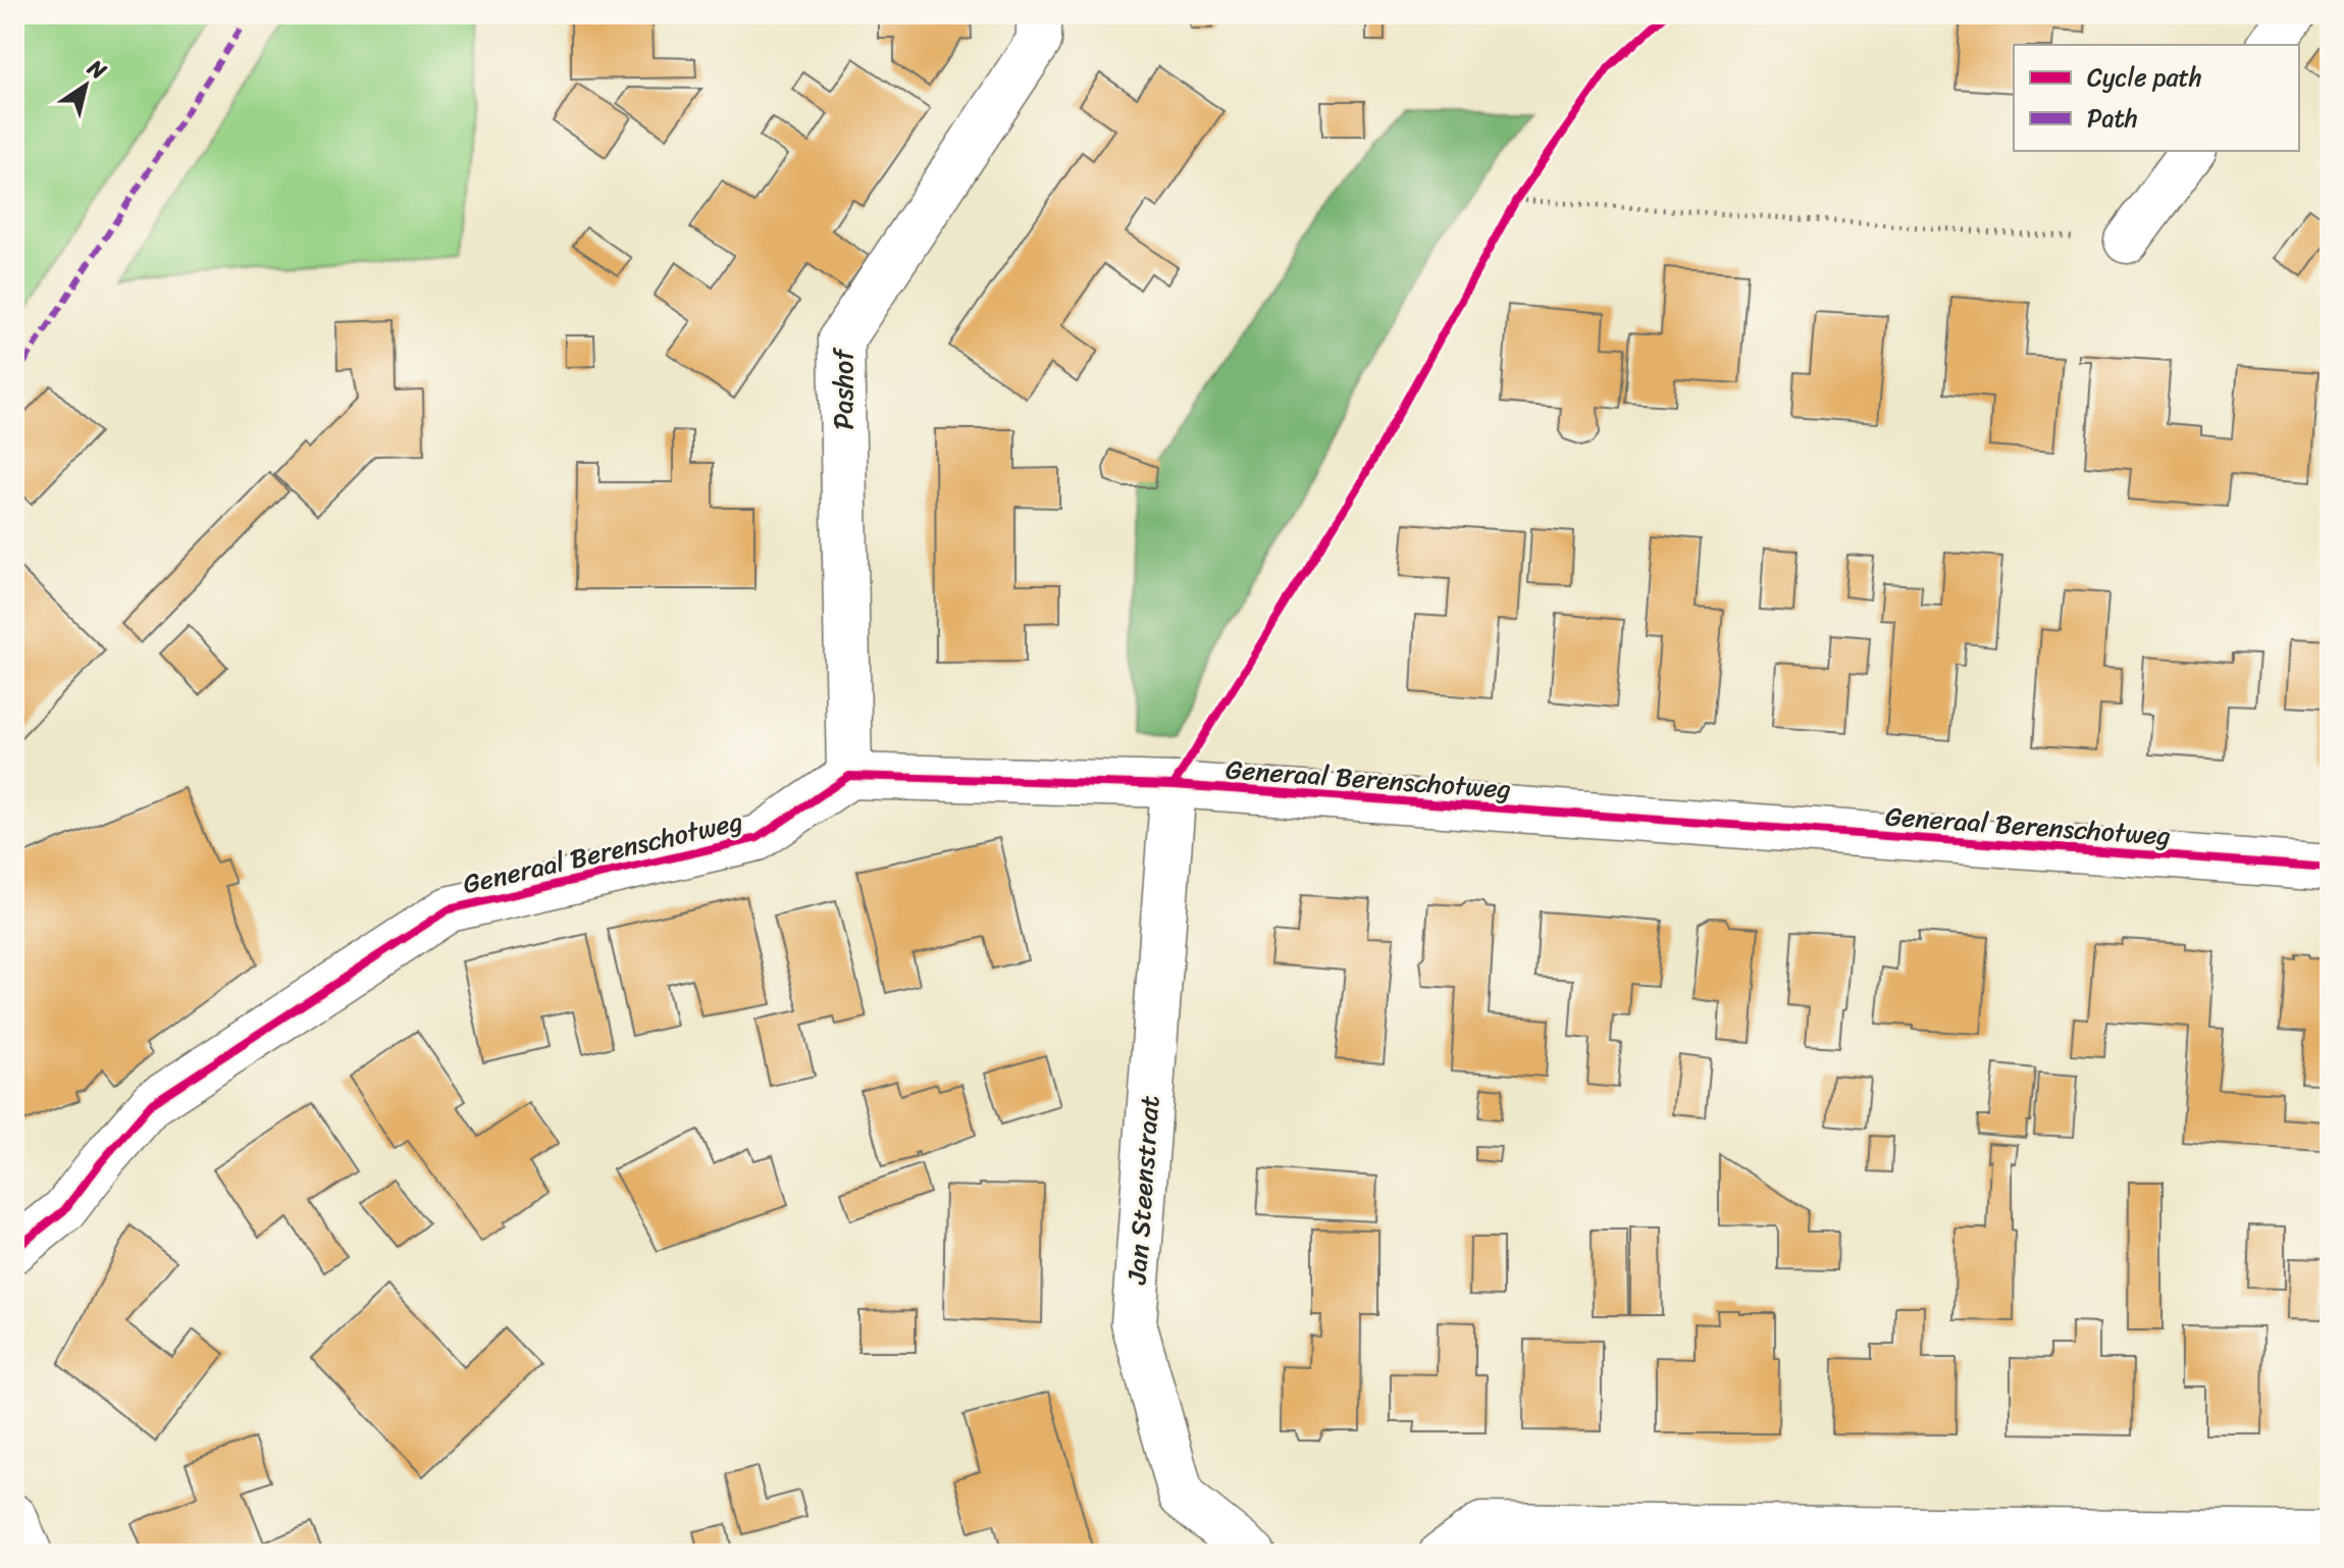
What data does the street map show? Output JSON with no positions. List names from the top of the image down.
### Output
{
  "streets": {
    "street": ["Pashof", "Generaal Berenschotweg", "Jan Steenstraat"]
  },
  "crossings": [
    ["Pashof", "Generaal Berenschotweg"],
    ["Generaal Berenschotweg", "Jan Steenstraat"]
  ],
  "legend": ["Cycle path", "Path"],
  "north": "top right"
}
